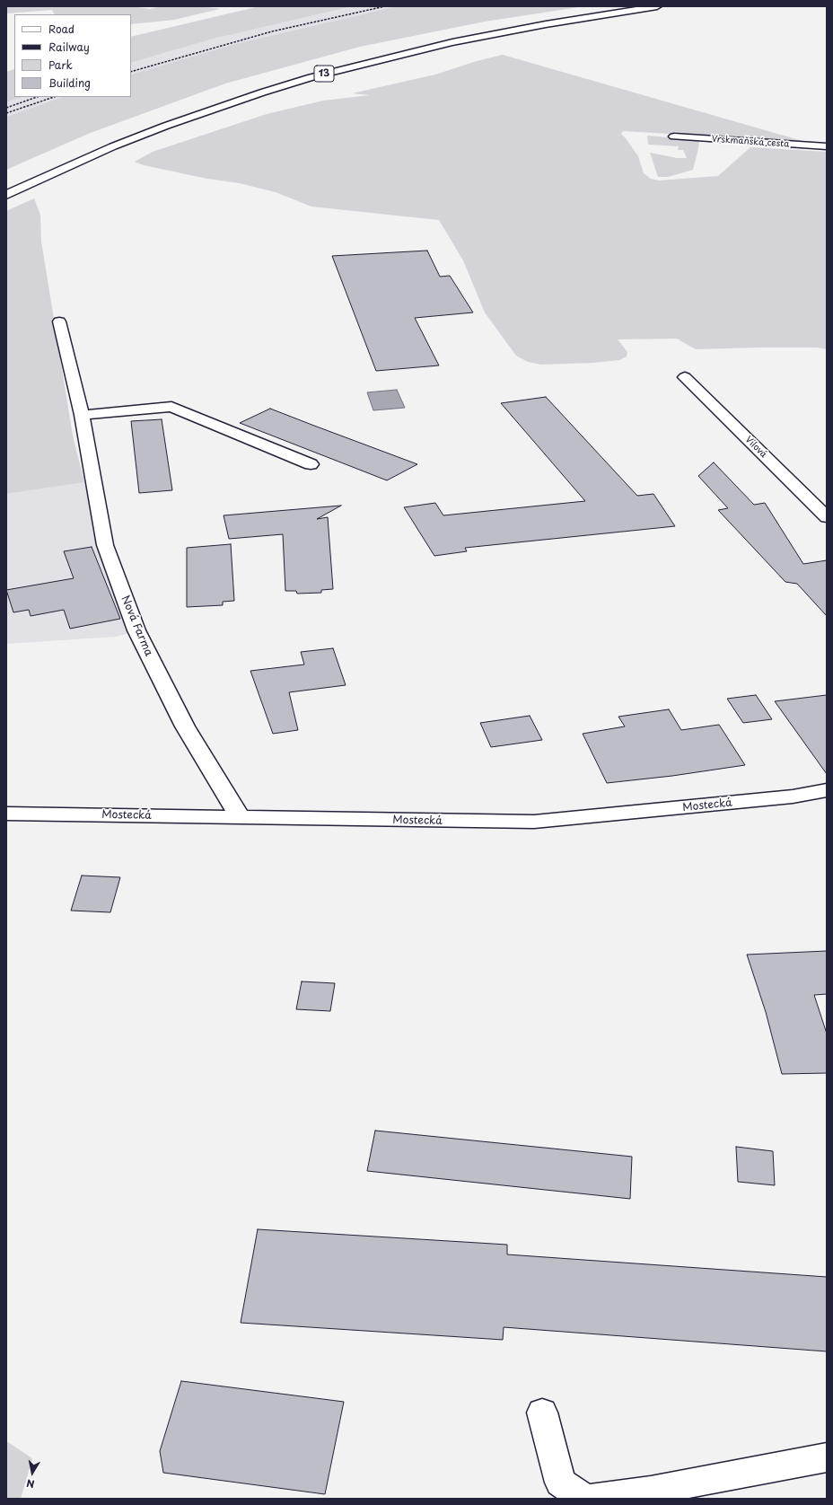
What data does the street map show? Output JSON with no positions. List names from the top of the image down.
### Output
{
  "streets": {
    "main road": [
      "13",
      "Vrskmaňská cesta",
      "Vilová",
      "Nová Farma",
      "Mostecká"
    ]
  },
  "crossings": [
    ["Nová Farma", "Mostecká"]
  ],
  "legend": [
    "Road",
    "Railway",
    "Park",
    "Building"
  ],
  "north": "bottom"
}
